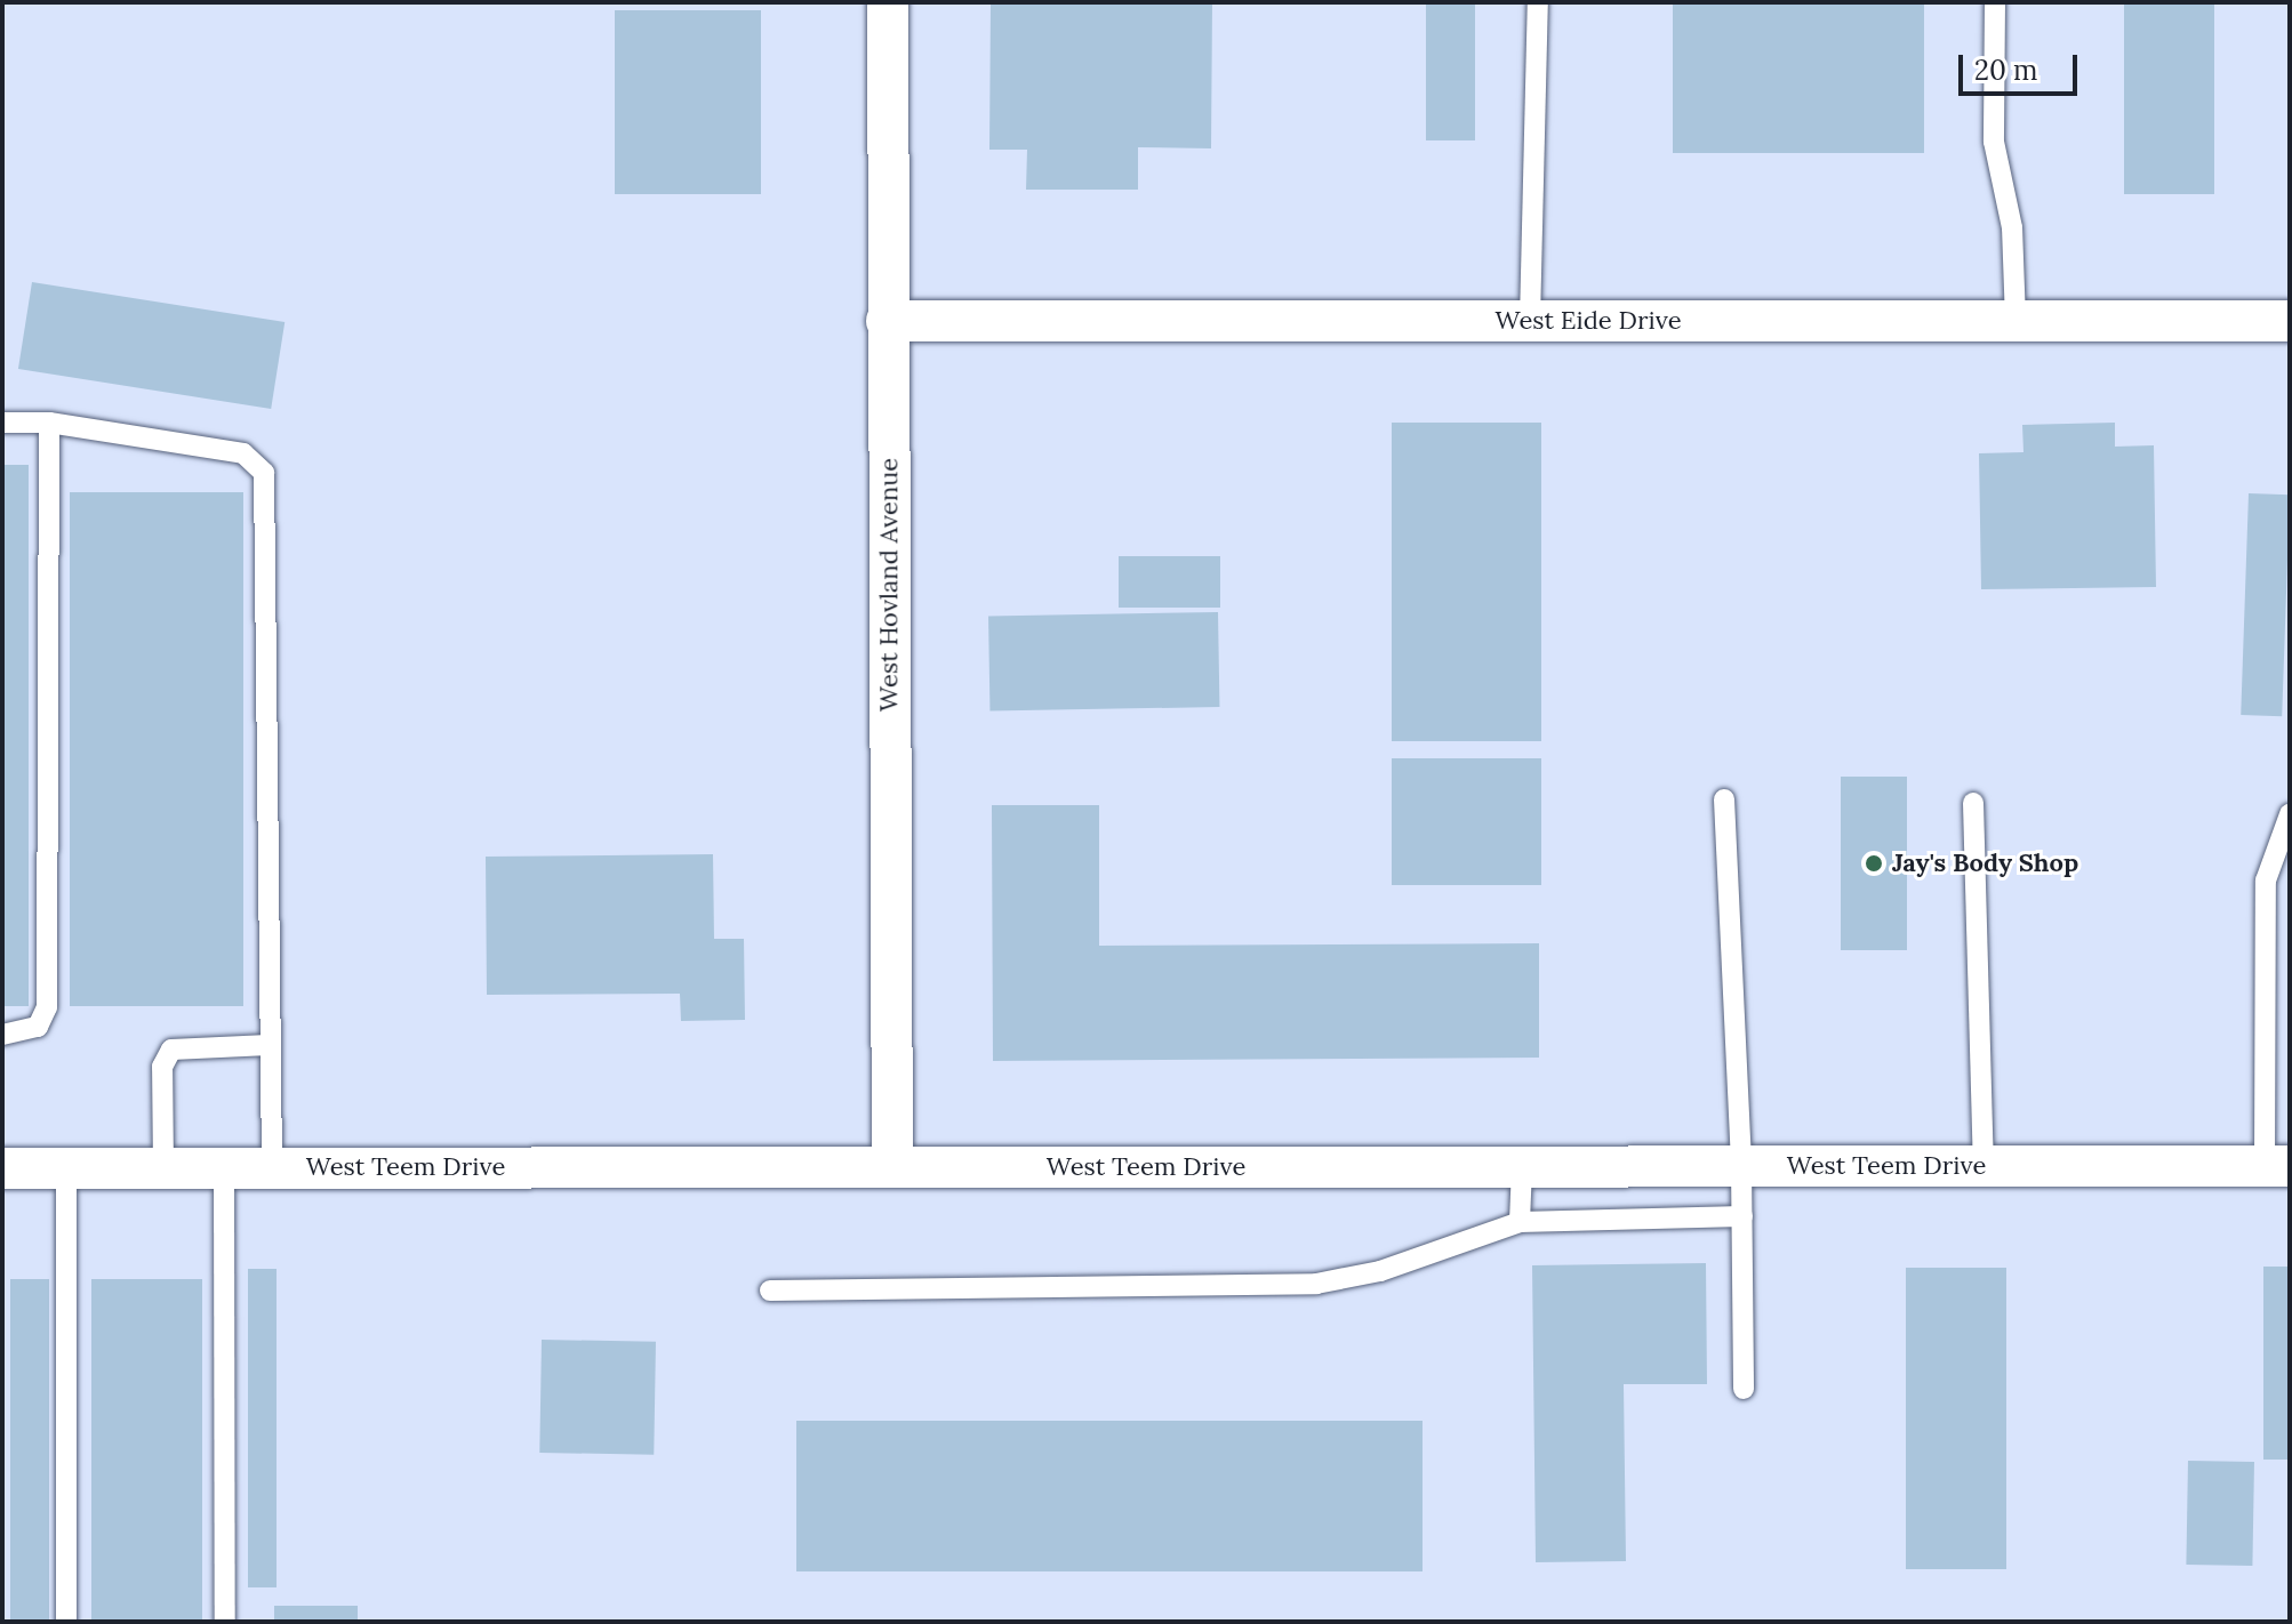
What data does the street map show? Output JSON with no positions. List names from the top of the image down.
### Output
{
  "streets": {
    "street": ["West Eide Drive", "West Hovland Avenue", "West Teem Drive"]
  },
  "crossings": [
    ["West Eide Drive", "West Hovland Avenue"],
    ["West Hovland Avenue", "West Teem Drive"]
  ],
  "places": ["Jay's Body Shop"],
  "scale_bar": "20 m"
}
